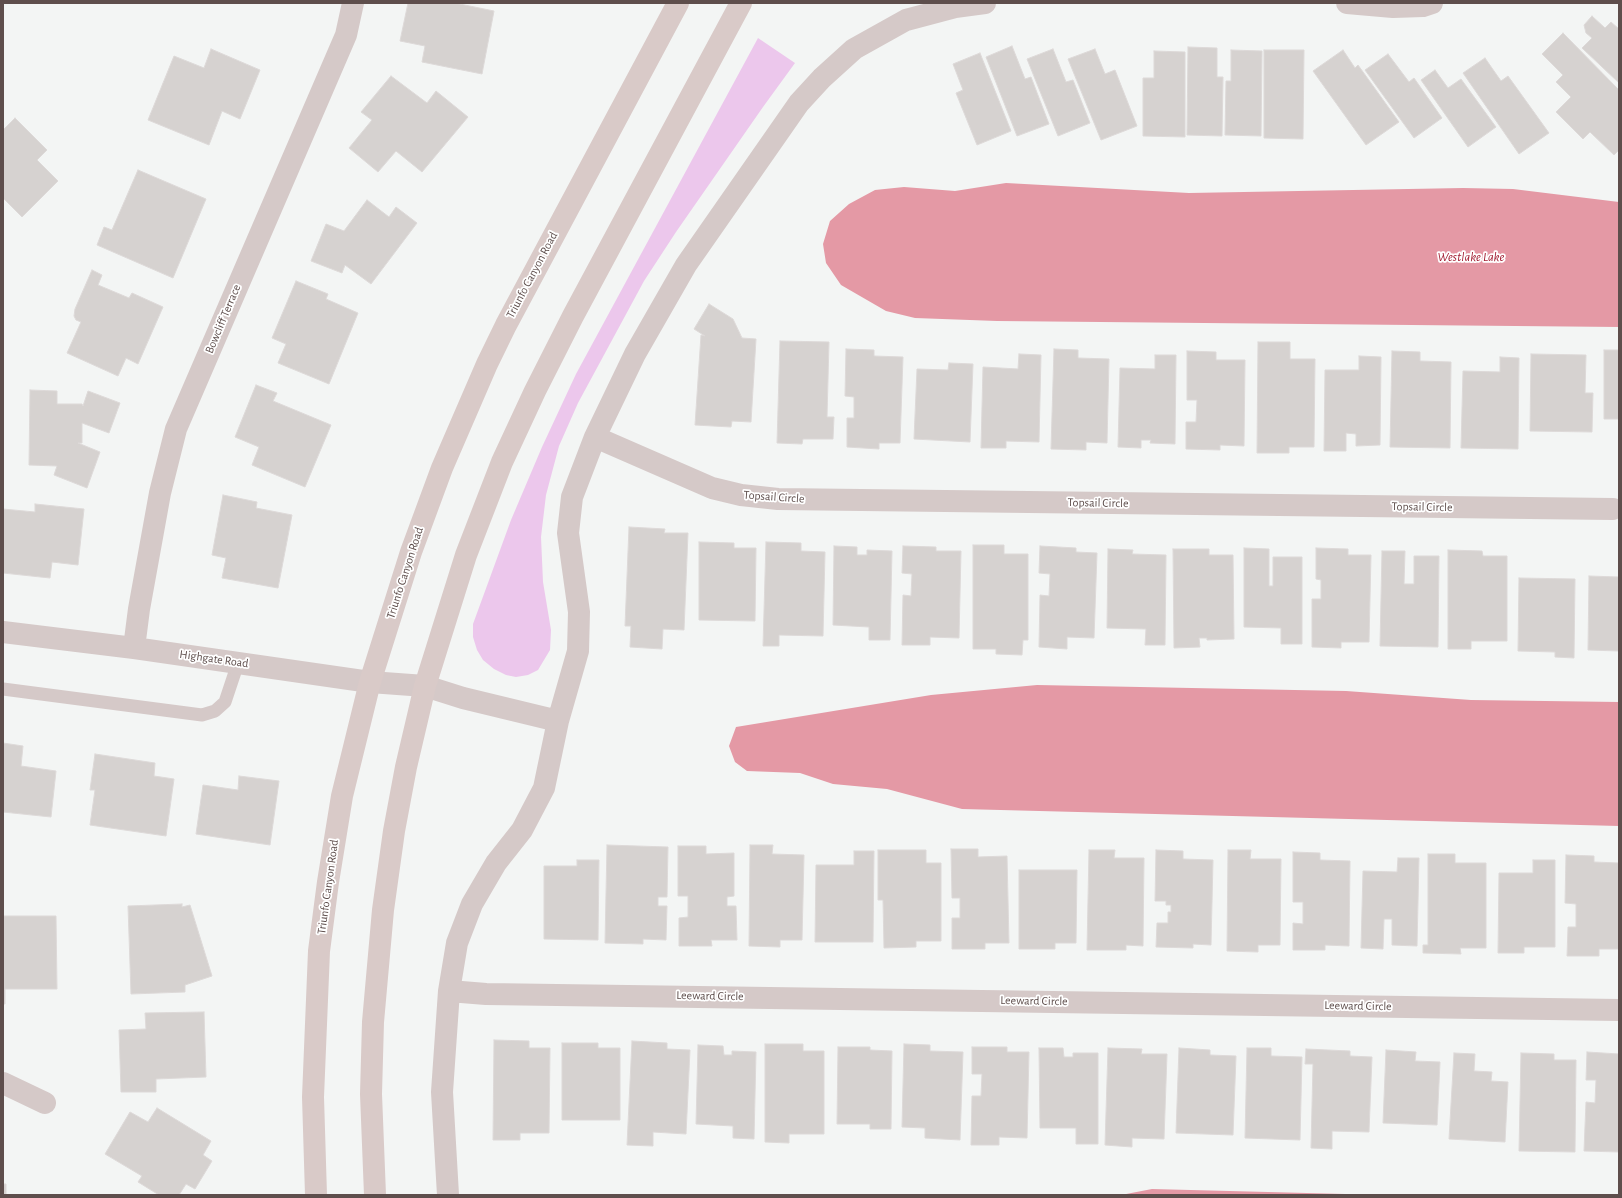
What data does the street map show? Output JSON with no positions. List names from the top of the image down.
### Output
{
  "streets": {
    "street": [
      "Triunfo Canyon Road",
      "Bowcliff Terrace",
      "Topsail Circle",
      "Highgate Road",
      "Leeward Circle"
    ]
  },
  "crossings": [
    ["Triunfo Canyon Road", "Highgate Road"],
    ["Bowcliff Terrace", "Highgate Road"]
  ],
  "water": ["Westlake Lake"]
}
